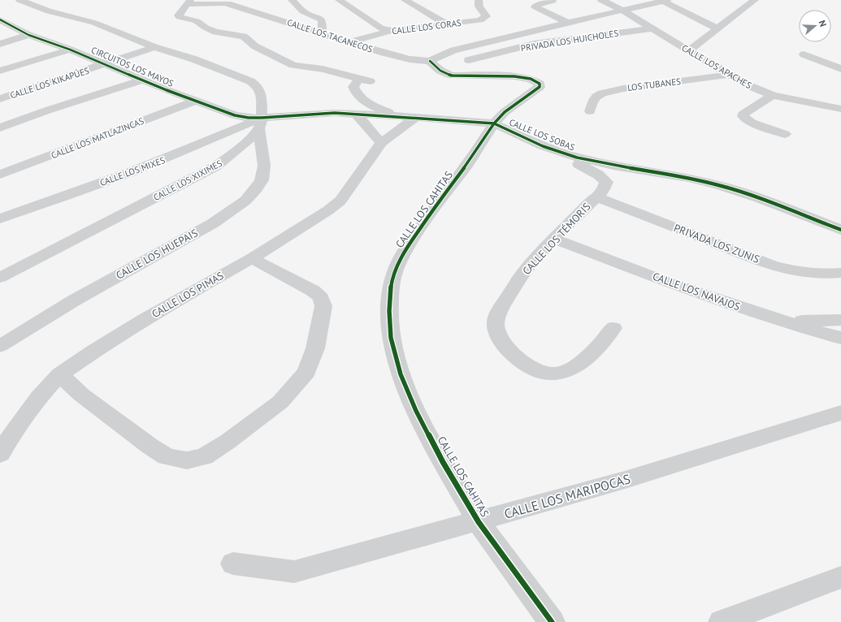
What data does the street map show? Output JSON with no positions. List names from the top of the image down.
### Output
{
  "streets": {
    "street": [
      "CALLE LOS CORAS",
      "CALLE LOS TACANECOS",
      "PRIVADA LOS HUICHOLES",
      "CIRCUITOS LOS MAYOS",
      "CALLE LOS APACHES",
      "CALLE LOS KIKAPÚES",
      "LOS TUBANES",
      "CALLE LOS SOBAS",
      "CALLE LOS MATLAZINCAS",
      "CALLE LOS MIXES",
      "CALLE LOS XIXIMES",
      "CALLE LOS CAHITAS",
      "CALLE LOS TÉMORIS",
      "PRIVADA LOS ZUNIS",
      "CALLE LOS HUEPAIS",
      "CALLE LOS NAVAJOS",
      "CALLE LOS PIMAS",
      "CALLE LOS MARIPOCAS"
    ]
  },
  "crossings": [
    ["CALLE LOS CORAS", "CALLE LOS TACANECOS"],
    ["CALLE LOS TACANECOS", "CALLE LOS CAHITAS"],
    ["PRIVADA LOS HUICHOLES", "CALLE LOS APACHES"],
    ["CIRCUITOS LOS MAYOS", "CALLE LOS KIKAPÚES"],
    ["CIRCUITOS LOS MAYOS", "CALLE LOS SOBAS"],
    ["CIRCUITOS LOS MAYOS", "CALLE LOS MATLAZINCAS"],
    ["CIRCUITOS LOS MAYOS", "CALLE LOS MIXES"],
    ["CIRCUITOS LOS MAYOS", "CALLE LOS XIXIMES"],
    ["CIRCUITOS LOS MAYOS", "CALLE LOS HUEPAIS"],
    ["CALLE LOS APACHES", "LOS TUBANES"],
    ["CALLE LOS SOBAS", "CALLE LOS MIXES"],
    ["CALLE LOS SOBAS", "CALLE LOS XIXIMES"],
    ["CALLE LOS SOBAS", "CALLE LOS CAHITAS"],
    ["CALLE LOS SOBAS", "CALLE LOS TÉMORIS"],
    ["CALLE LOS SOBAS", "CALLE LOS HUEPAIS"],
    ["CALLE LOS SOBAS", "CALLE LOS PIMAS"],
    ["CALLE LOS MIXES", "CALLE LOS XIXIMES"],
    ["CALLE LOS MIXES", "CALLE LOS HUEPAIS"],
    ["CALLE LOS XIXIMES", "CALLE LOS HUEPAIS"],
    ["CALLE LOS CAHITAS", "CALLE LOS MARIPOCAS"],
    ["CALLE LOS TÉMORIS", "PRIVADA LOS ZUNIS"],
    ["CALLE LOS TÉMORIS", "CALLE LOS NAVAJOS"]
  ],
  "north": "right"
}
